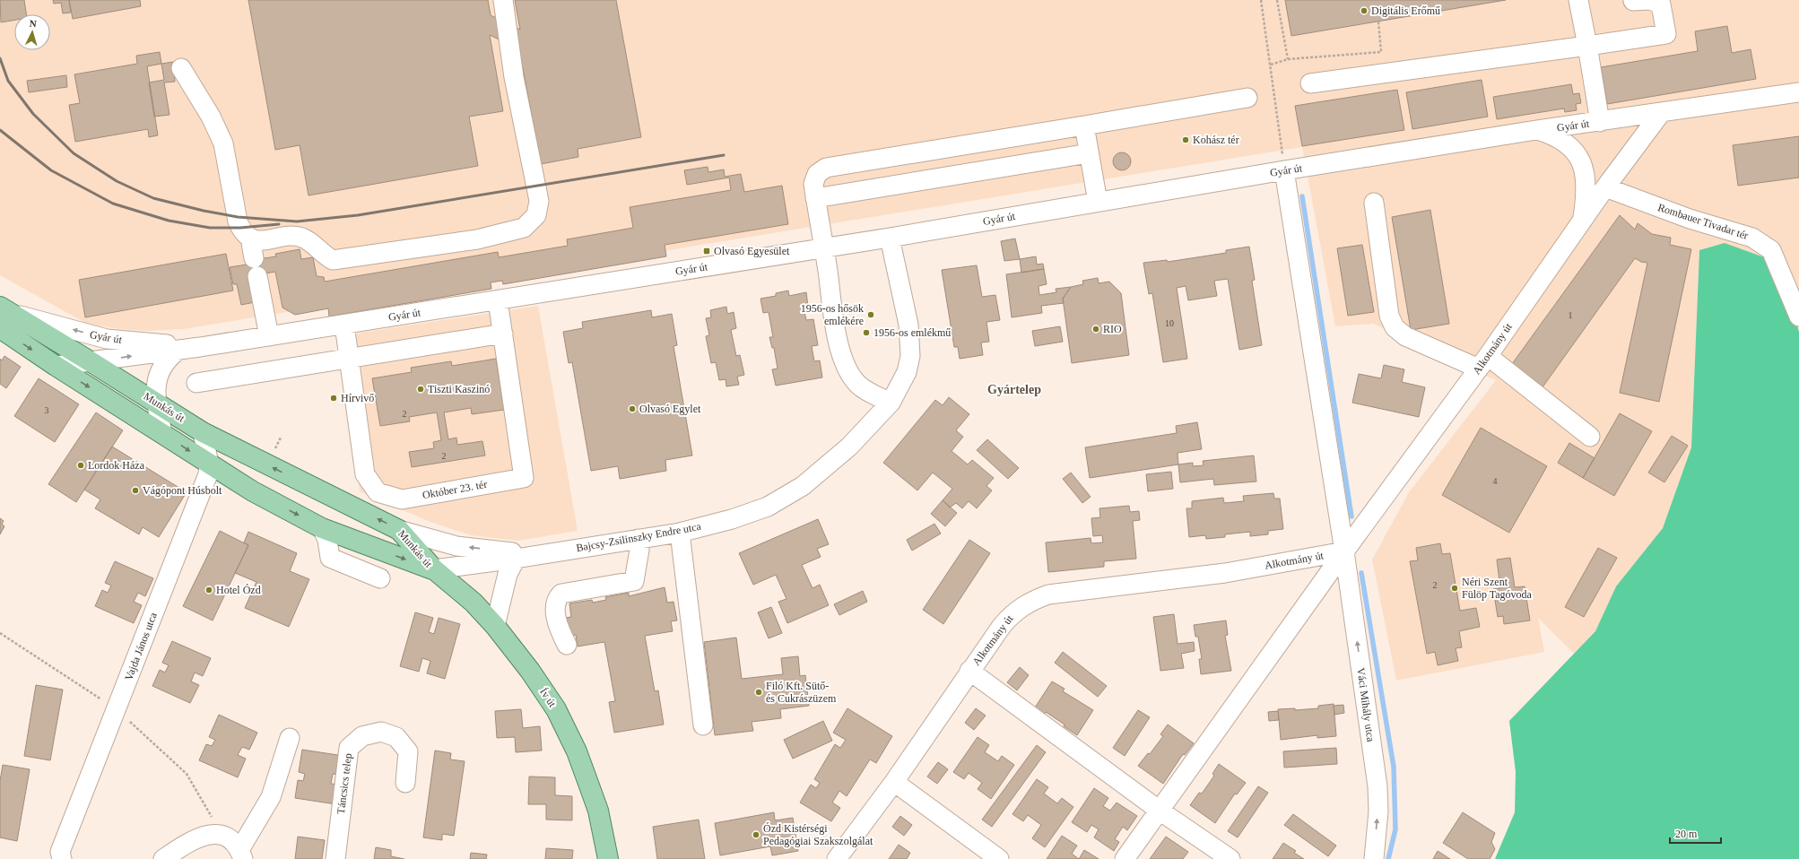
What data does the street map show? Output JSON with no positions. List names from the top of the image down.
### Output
{
  "streets": {
    "main road": ["Munkás út", "Ív út"],
    "street": [
      "Gyár út",
      "Rombauer Tivadar tér",
      "Alkotmány út",
      "Október 23. tér",
      "Bajcsy-Zsilinszky Endre utca",
      "Vajda János utca",
      "Váci Mihály utca",
      "Táncsics telep"
    ]
  },
  "crossings": [
    ["Gyár út", "Alkotmány út"],
    ["Gyár út", "Munkás út"],
    ["Gyár út", "Október 23. tér"],
    ["Gyár út", "Bajcsy-Zsilinszky Endre utca"],
    ["Gyár út", "Váci Mihály utca"],
    ["Rombauer Tivadar tér", "Alkotmány út"],
    ["Alkotmány út", "Váci Mihály utca"],
    ["Munkás út", "Bajcsy-Zsilinszky Endre utca"],
    ["Munkás út", "Vajda János utca"],
    ["Munkás út", "Ív út"],
    ["Bajcsy-Zsilinszky Endre utca", "Ív út"]
  ],
  "one_way": ["Váci Mihály utca"],
  "districts": ["Gyártelep"],
  "places": {
    "other": [
      "Digitális Erőmű",
      "Kohász tér",
      "1956-os hősök emlékére",
      "RIO",
      "1956-os emlékmű",
      "Tiszti Kaszinó",
      "Hírvivő",
      "Olvasó Egylet",
      "Lordok Háza",
      "Vágópont Húsbolt",
      "Néri Szent Fülöp Tagóvoda",
      "Hotel Ózd",
      "Filó Kft. Sütő- és Cukrászüzem",
      "Ózd Kistérségi Pedagógiai Szakszolgálat"
    ],
    "transit": ["Olvasó Egyesület"]
  },
  "house_numbers": [
    "1",
    "10",
    "3",
    "2",
    "2",
    "4",
    "2"
  ],
  "scale_bar": "20 m",
  "north": "top"
}
